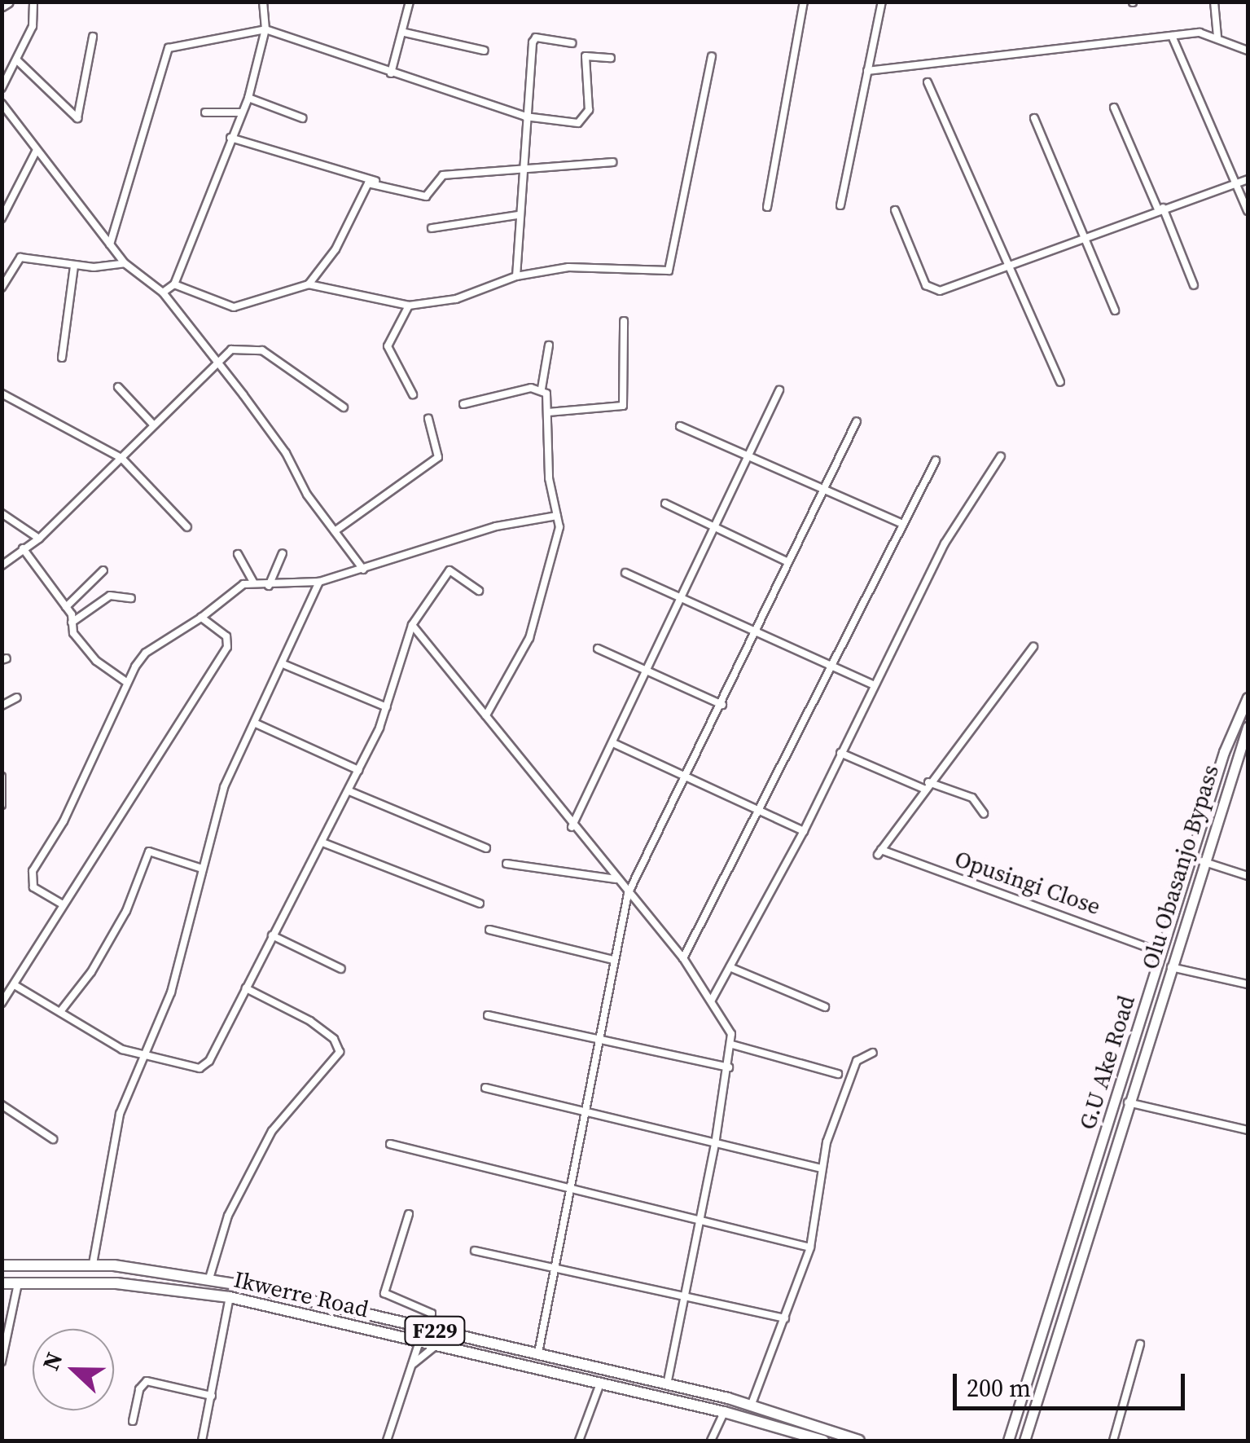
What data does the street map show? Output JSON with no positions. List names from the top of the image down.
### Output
{
  "streets": {
    "main road": [
      "Olu Obasanjo Bypass",
      "G.U Ake Road",
      "Ikwerre Road",
      "F229"
    ],
    "street": ["Opusingi Close"]
  },
  "crossings": [
    ["Opusingi Close", "G.U Ake Road"]
  ],
  "scale_bar": "200 m",
  "north": "left"
}
